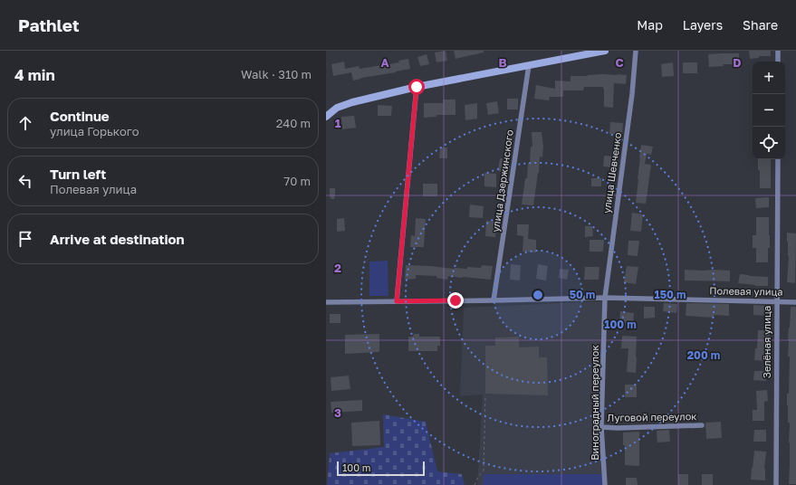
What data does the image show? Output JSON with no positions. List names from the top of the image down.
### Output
{
  "streets": {
    "street": [
      "улица Шевченко",
      "улица Дзержинского",
      "Полевая улица",
      "Зелёная улица",
      "Виноградный переулок",
      "Луговой переулок"
    ]
  },
  "crossings": [
    ["улица Шевченко", "Полевая улица"],
    ["улица Шевченко", "Виноградный переулок"],
    ["улица Дзержинского", "Полевая улица"],
    ["Полевая улица", "Зелёная улица"],
    ["Полевая улица", "Виноградный переулок"],
    ["Виноградный переулок", "Луговой переулок"]
  ],
  "scale_bar": "100 m",
  "page": {
    "header": "Pathlet",
    "nav": ["Map", "Layers", "Share"],
    "heading": ["4 min", "Walk · 310 m"],
    "map_buttons": ["+", "−"],
    "list": [
      ["Continue", "улица Горького", "240 m"],
      ["Turn left", "Полевая улица", "70 m"],
      "Arrive at destination"
    ],
    "scale": "100 m"
  },
  "grid": {
    "columns": [
      "A",
      "B",
      "C",
      "D"
    ],
    "rows": ["1", "2", "3"]
  },
  "rings": [
    "50 m",
    "150 m",
    "100 m",
    "200 m"
  ]
}
